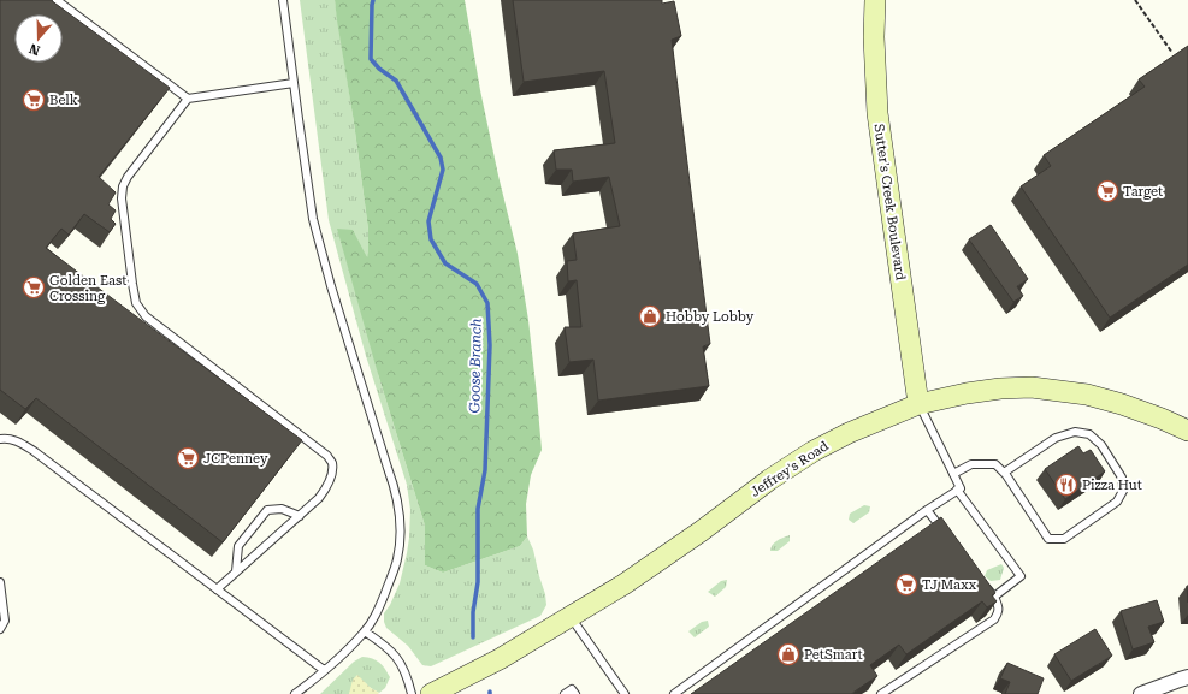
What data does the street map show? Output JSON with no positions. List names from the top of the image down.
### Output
{
  "streets": {
    "street": ["Sutter's Creek Boulevard", "Jeffrey's Road"]
  },
  "crossings": [
    ["Sutter's Creek Boulevard", "Jeffrey's Road"]
  ],
  "water": ["Goose Branch"],
  "places": {
    "supermarket": [
      "Belk",
      "Target",
      "Golden East Crossing",
      "JCPenney",
      "TJ Maxx"
    ],
    "shop": ["Hobby Lobby", "PetSmart"],
    "restaurant": ["Pizza Hut"]
  },
  "north": "bottom"
}
